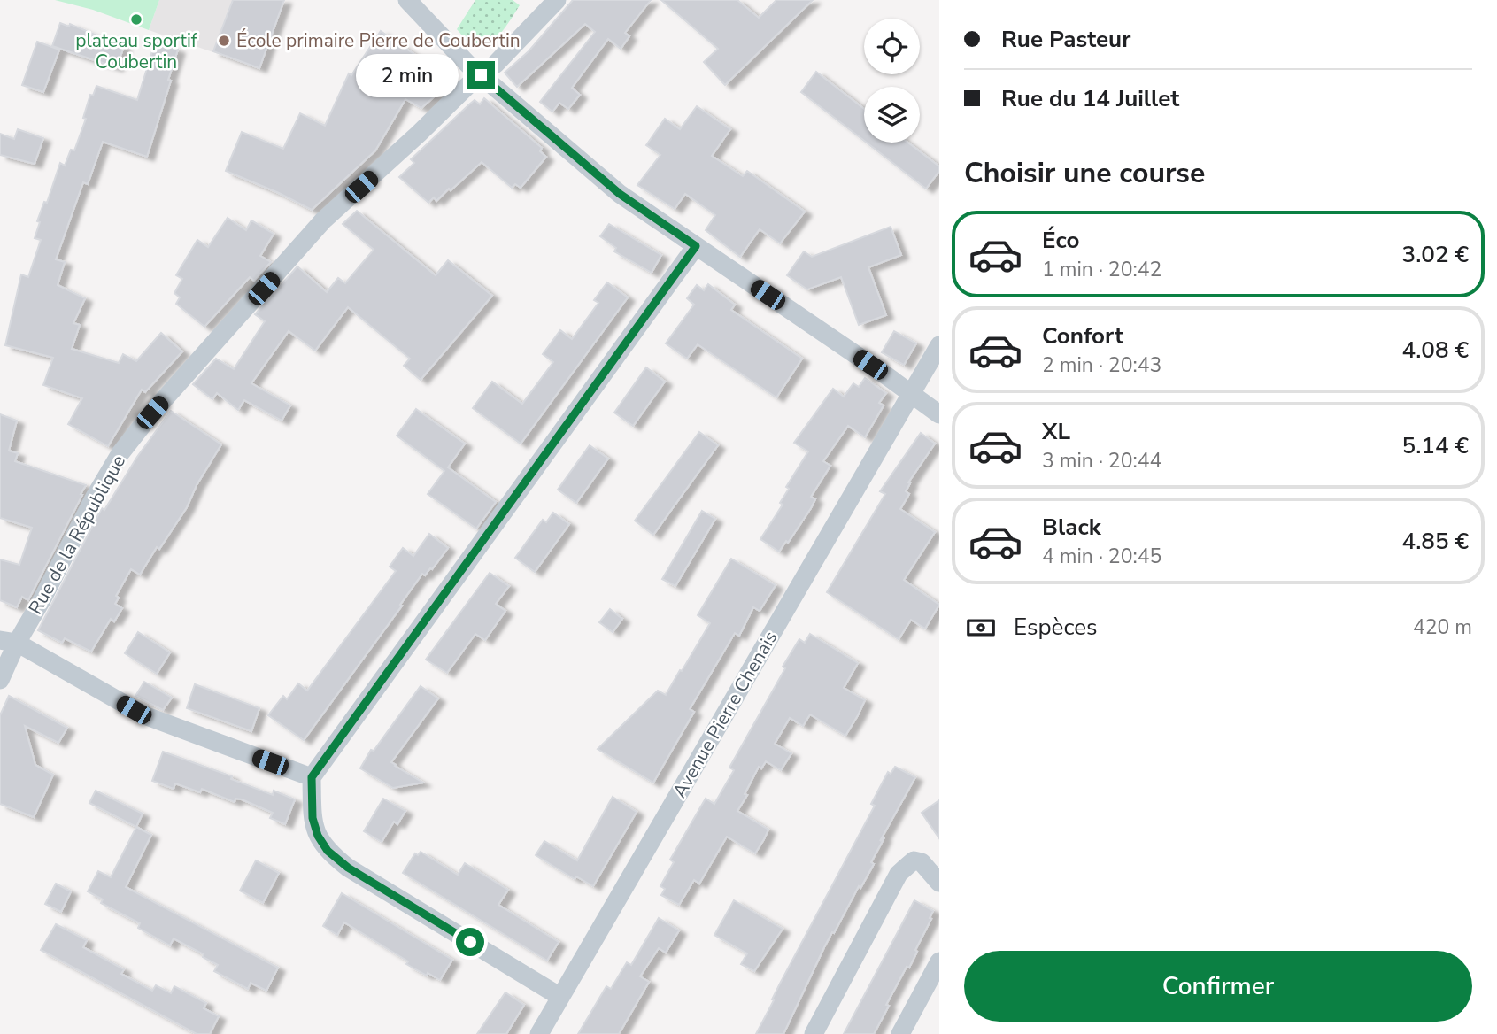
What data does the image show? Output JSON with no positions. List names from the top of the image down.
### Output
{
  "streets": {
    "street": ["Rue de la République", "Avenue Pierre Chenais"]
  },
  "places": ["plateau sportif Coubertin", "École primaire Pierre de Coubertin"],
  "page": {
    "banner": ["Rue Pasteur", "Rue du 14 Juillet"],
    "bubble": "2 min",
    "heading": "Choisir une course",
    "list": [
      {
        "name": "Éco",
        "note": "1 min · 20:42",
        "value": "3.02 €"
      },
      {
        "name": "Confort",
        "note": "2 min · 20:43",
        "value": "4.08 €"
      },
      {
        "name": "XL",
        "note": "3 min · 20:44",
        "value": "5.14 €"
      },
      {
        "name": "Black",
        "note": "4 min · 20:45",
        "value": "4.85 €"
      }
    ],
    "pay": ["Espèces", "420 m"],
    "buttons": "Confirmer"
  }
}
